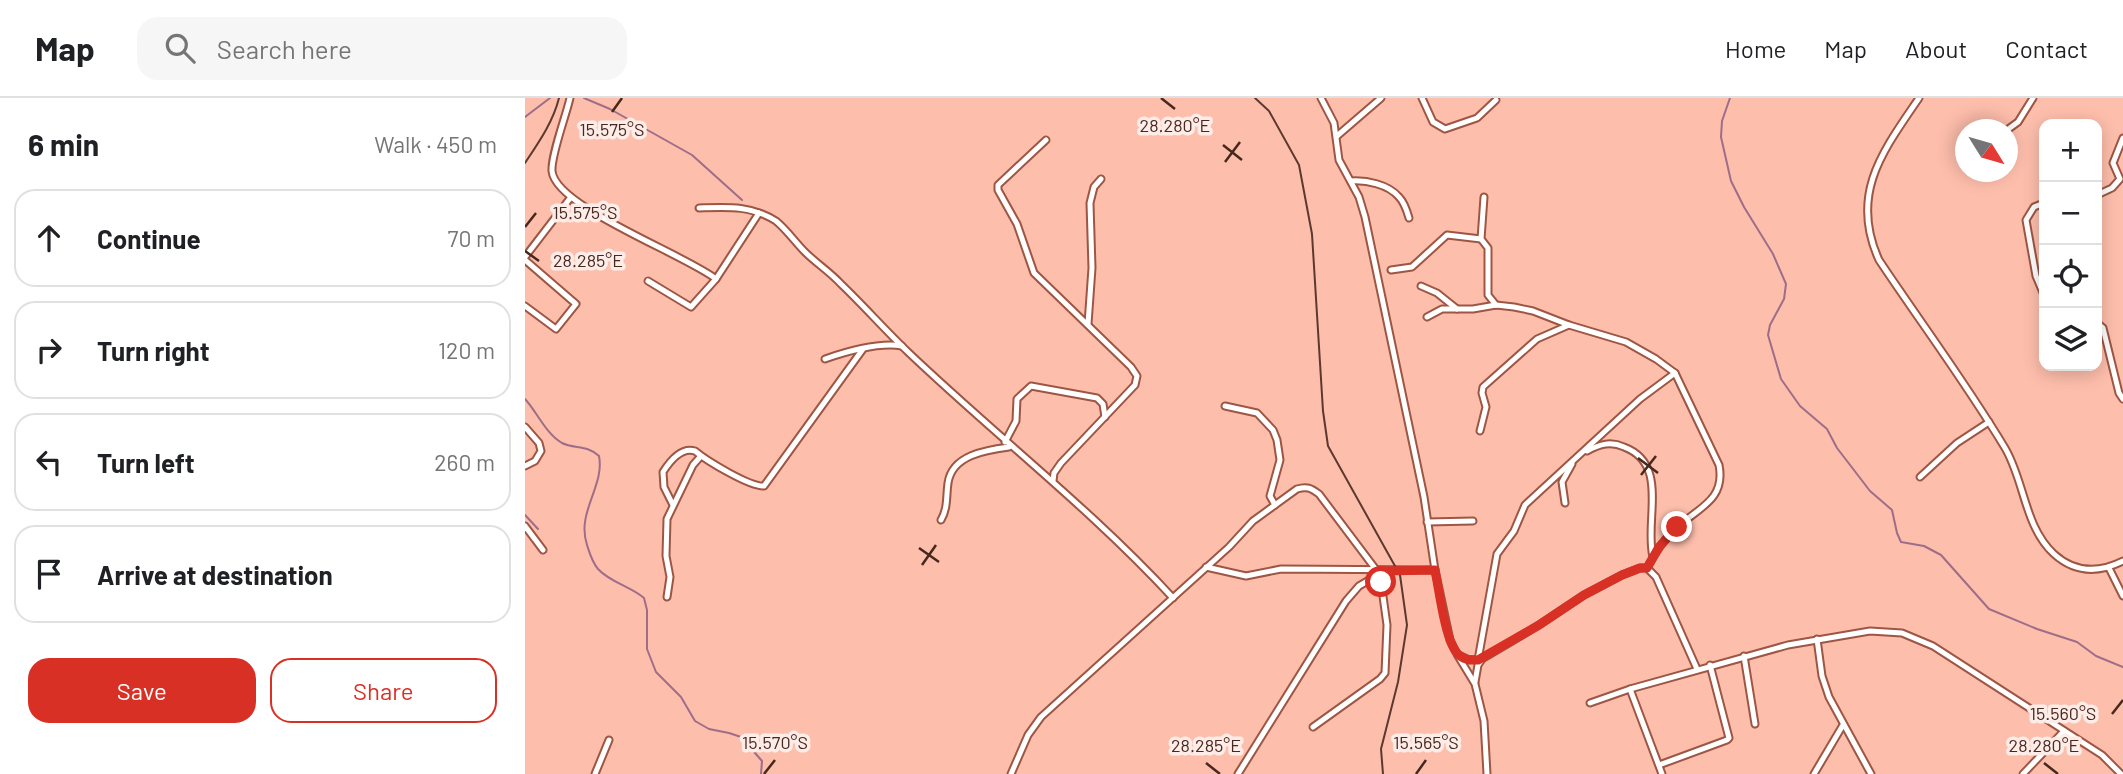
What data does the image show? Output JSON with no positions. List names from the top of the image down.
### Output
{
  "north": "bottom right",
  "page": {
    "header": "Map",
    "search": "Search here",
    "nav": [
      "Home",
      "Map",
      "About",
      "Contact"
    ],
    "heading": ["6 min", "Walk · 450 m"],
    "map_buttons": ["+", "−"],
    "list": [
      ["Continue", "70 m"],
      ["Turn right", "120 m"],
      ["Turn left", "260 m"],
      "Arrive at destination"
    ],
    "buttons": ["Save", "Share"]
  },
  "coordinates": [
    "28.280°E",
    "15.575°S",
    "28.285°E",
    "15.560°S",
    "15.570°S",
    "15.565°S"
  ]
}
